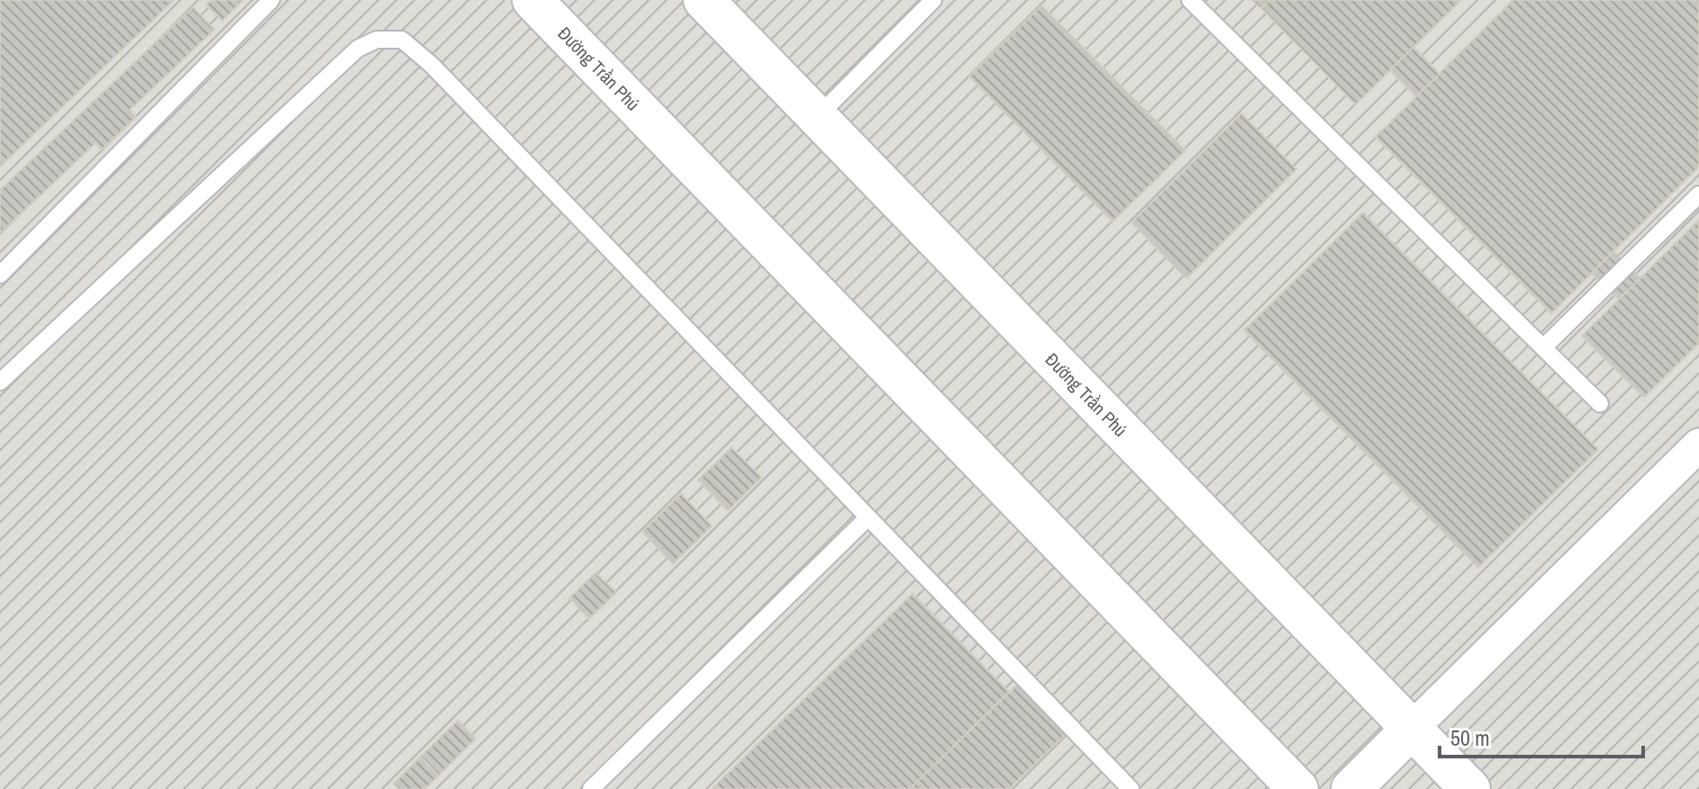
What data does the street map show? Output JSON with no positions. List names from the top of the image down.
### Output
{
  "streets": {
    "main road": ["Đường Trần Phú"]
  },
  "scale_bar": "50 m"
}
